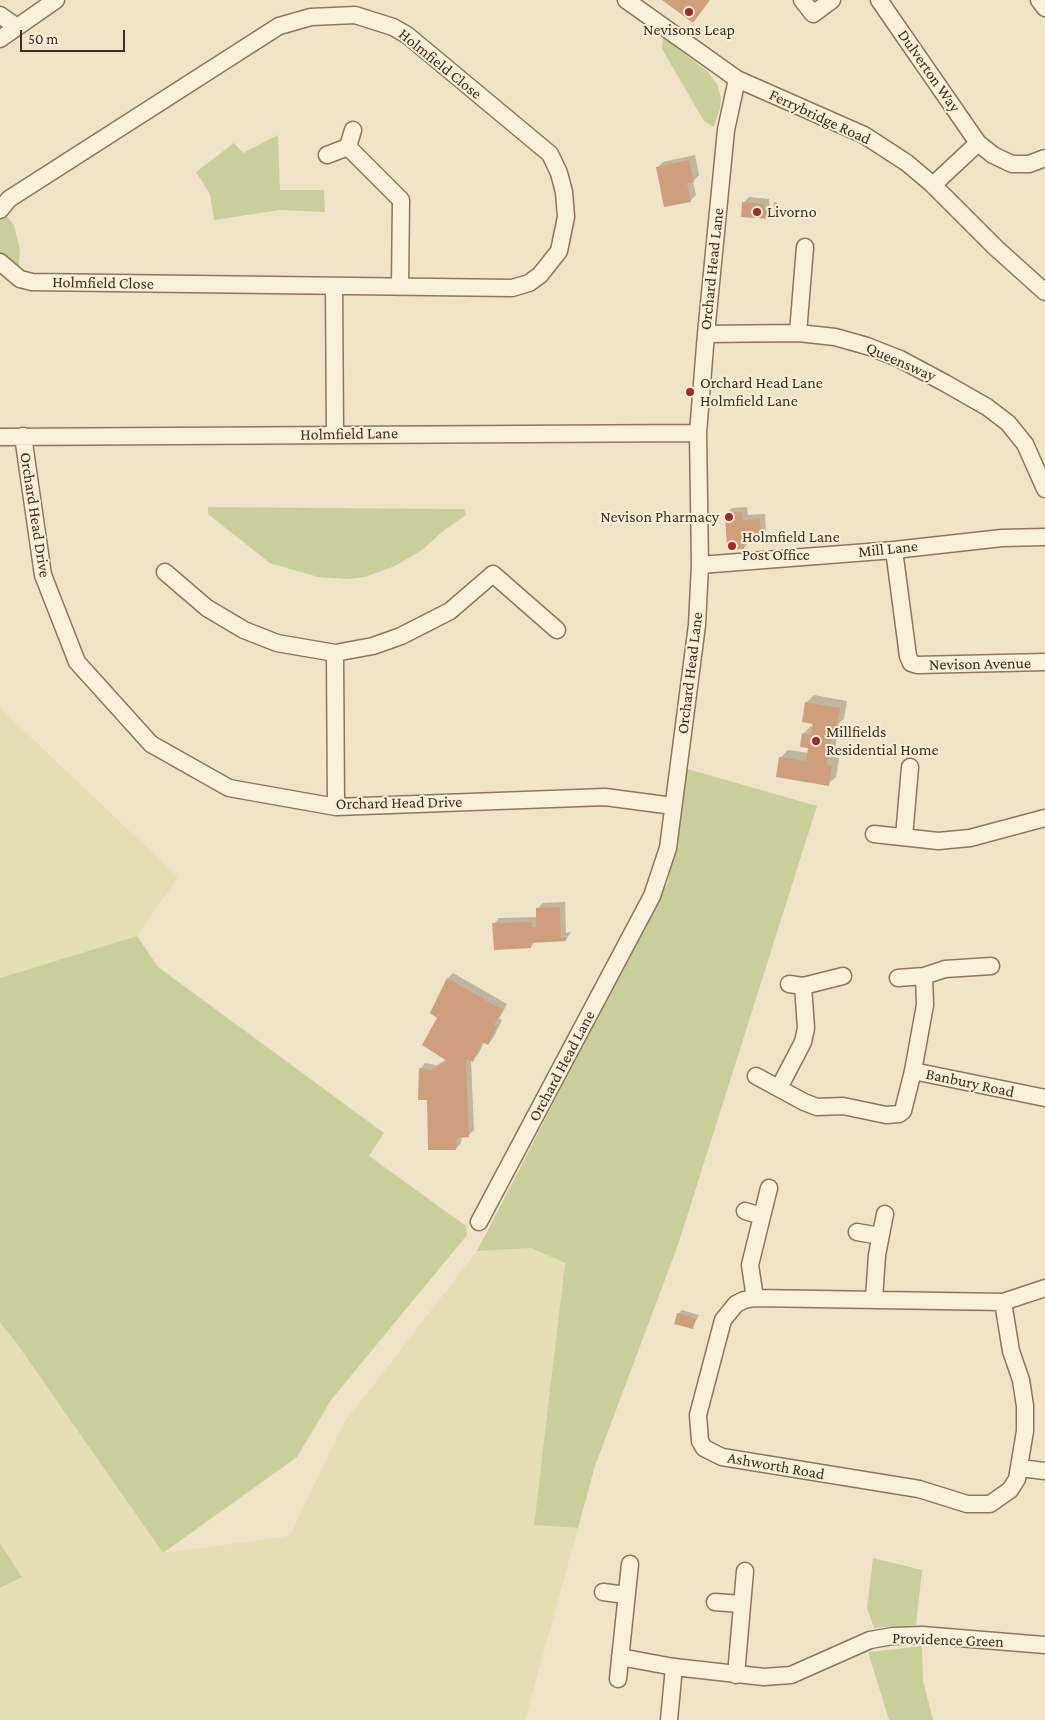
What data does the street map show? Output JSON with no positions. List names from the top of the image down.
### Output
{
  "streets": {
    "street": [
      "Holmfield Close",
      "Dulverton Way",
      "Ferrybridge Road",
      "Orchard Head Lane",
      "Queensway",
      "Holmfield Lane",
      "Orchard Head Drive",
      "Mill Lane",
      "Nevison Avenue",
      "Banbury Road",
      "Ashworth Road",
      "Providence Green"
    ]
  },
  "crossings": [
    ["Ferrybridge Road", "Orchard Head Lane"],
    ["Orchard Head Lane", "Queensway"],
    ["Orchard Head Lane", "Holmfield Lane"],
    ["Orchard Head Lane", "Orchard Head Drive"],
    ["Orchard Head Lane", "Mill Lane"],
    ["Holmfield Lane", "Orchard Head Drive"],
    ["Mill Lane", "Nevison Avenue"]
  ],
  "places": [
    "Nevisons Leap",
    "Livorno",
    "Orchard Head Lane Holmfield Lane",
    "Nevison Pharmacy",
    "Holmfield Lane Post Office",
    "Millfields Residential Home"
  ],
  "scale_bar": "50 m"
}
